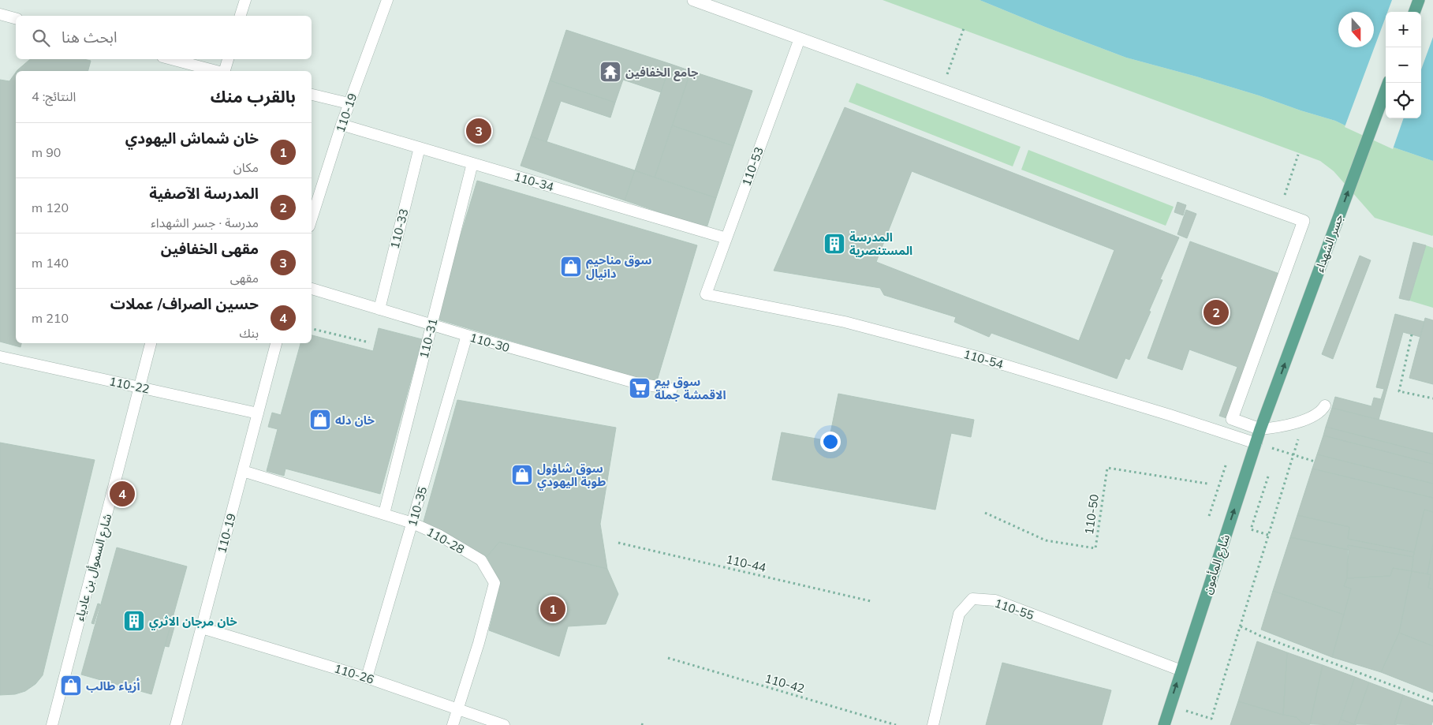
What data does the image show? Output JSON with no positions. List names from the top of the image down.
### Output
{
  "streets": {
    "main road": ["جسر الشهداء", "شارع المأمون"],
    "lane": [
      "110-19",
      "110-53",
      "110-34",
      "110-33",
      "110-31",
      "110-30",
      "110-54",
      "110-22",
      "110-35",
      "110-28",
      "شارع السموأل بن عادياء",
      "110-55",
      "110-26"
    ],
    "path": ["110-50", "110-44", "110-42"]
  },
  "crossings": [
    ["110-19", "110-34"],
    ["110-19", "110-22"],
    ["110-19", "110-28"],
    ["110-19", "110-26"],
    ["110-53", "110-34"],
    ["110-53", "110-54"],
    ["110-34", "110-33"],
    ["110-34", "110-31"],
    ["110-33", "110-30"],
    ["جسر الشهداء", "شارع المأمون"],
    ["110-31", "110-30"],
    ["110-31", "110-28"],
    ["110-30", "110-35"],
    ["110-54", "شارع المأمون"],
    ["110-22", "شارع السموأل بن عادياء"],
    ["110-35", "110-28"],
    ["110-35", "110-26"],
    ["110-28", "110-26"],
    ["شارع المأمون", "110-55"]
  ],
  "one_way": ["جسر الشهداء", "شارع المأمون"],
  "places": {
    "temple": ["جامع الخفافين"],
    "building": ["المدرسة المستنصرية", "خان مرجان الاثري"],
    "shop": [
      "سوق مناحيم دانيال",
      "خان دله",
      "سوق شاؤول طوبة اليهودي",
      "أزياء طالب"
    ],
    "supermarket": ["سوق بيع الاقمشة جملة"]
  },
  "north": "bottom",
  "page": {
    "map_buttons": ["+", "−"],
    "search": "ابحث هنا",
    "heading": ["بالقرب منك", "النتائج: 4"],
    "pins": [
      "3",
      "2",
      "4",
      "1"
    ],
    "list": [
      {
        "mark": "1",
        "name": "خان شماش اليهودي",
        "note": "مكان",
        "value": "90 m"
      },
      {
        "mark": "2",
        "name": "المدرسة الآصفية",
        "note": "مدرسة · جسر الشهداء",
        "value": "120 m"
      },
      {
        "mark": "3",
        "name": "مقهى الخفافين",
        "note": "مقهى",
        "value": "140 m"
      },
      {
        "mark": "4",
        "name": "حسين الصراف/ عملات",
        "note": "بنك",
        "value": "210 m"
      }
    ]
  }
}
